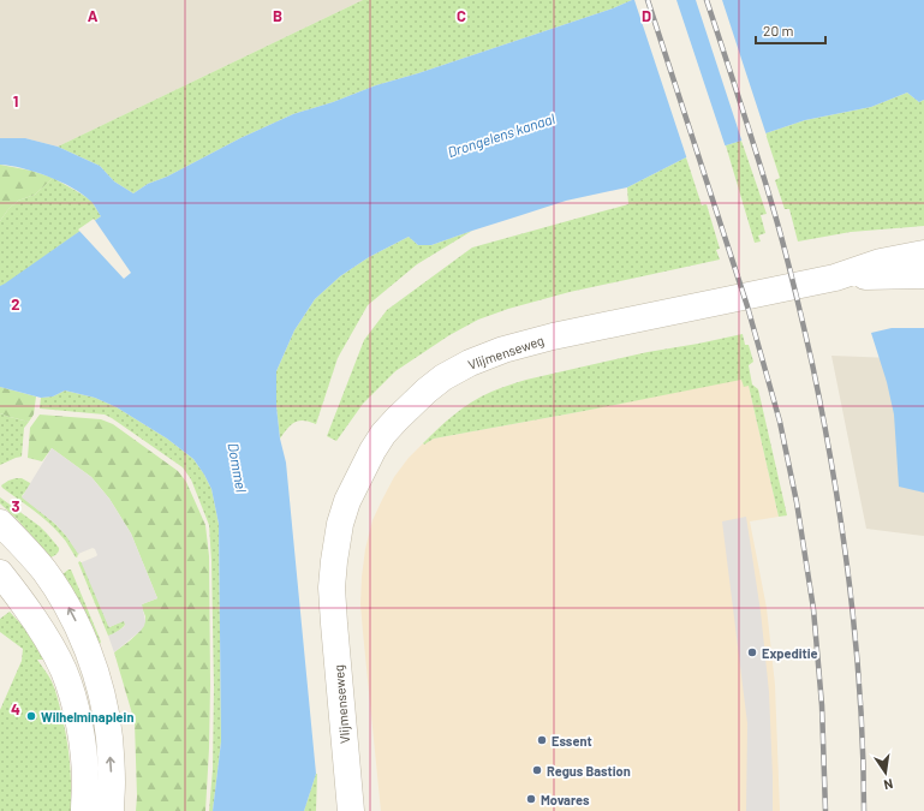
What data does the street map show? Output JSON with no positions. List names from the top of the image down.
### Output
{
  "streets": {
    "street": ["Vlijmenseweg"]
  },
  "water": ["Drongelens kanaal", "Dommel"],
  "places": [
    "Expeditie",
    "Wilhelminaplein",
    "Essent",
    "Regus Bastion",
    "Movares"
  ],
  "scale_bar": "20 m",
  "north": "bottom",
  "grid": {
    "columns": [
      "A",
      "B",
      "C",
      "D"
    ],
    "rows": [
      "1",
      "2",
      "3",
      "4"
    ]
  }
}
